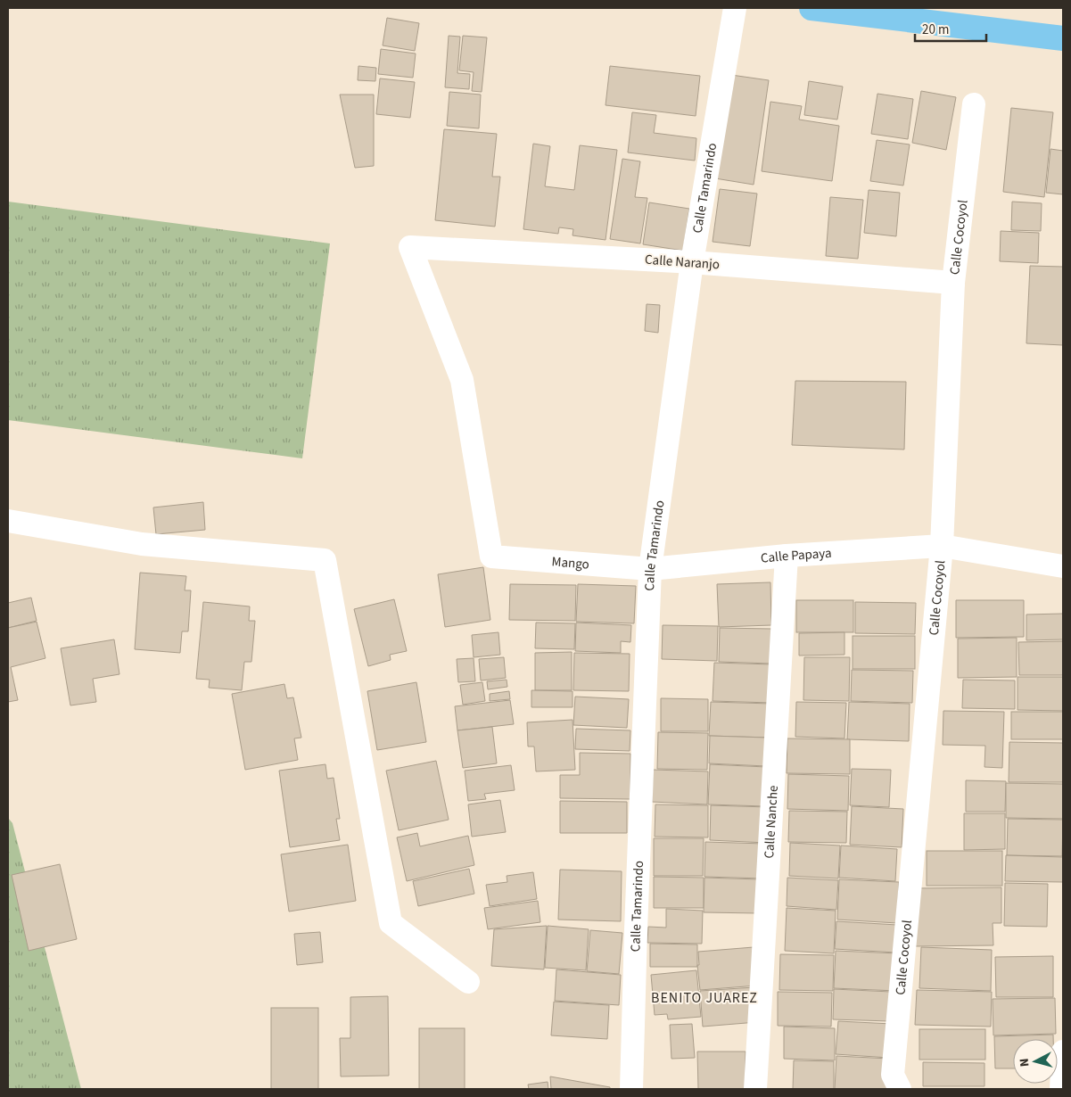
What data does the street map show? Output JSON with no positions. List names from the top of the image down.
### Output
{
  "streets": {
    "street": [
      "Calle Tamarindo",
      "Calle Cocoyol",
      "Calle Naranjo",
      "Calle Papaya",
      "Mango",
      "Calle Nanche"
    ]
  },
  "crossings": [
    ["Calle Tamarindo", "Calle Naranjo"],
    ["Calle Tamarindo", "Calle Papaya"],
    ["Calle Tamarindo", "Mango"],
    ["Calle Cocoyol", "Calle Naranjo"],
    ["Calle Cocoyol", "Calle Papaya"],
    ["Calle Naranjo", "Mango"],
    ["Calle Papaya", "Mango"],
    ["Calle Papaya", "Calle Nanche"]
  ],
  "districts": ["BENITO JUAREZ"],
  "scale_bar": "20 m",
  "north": "left"
}
